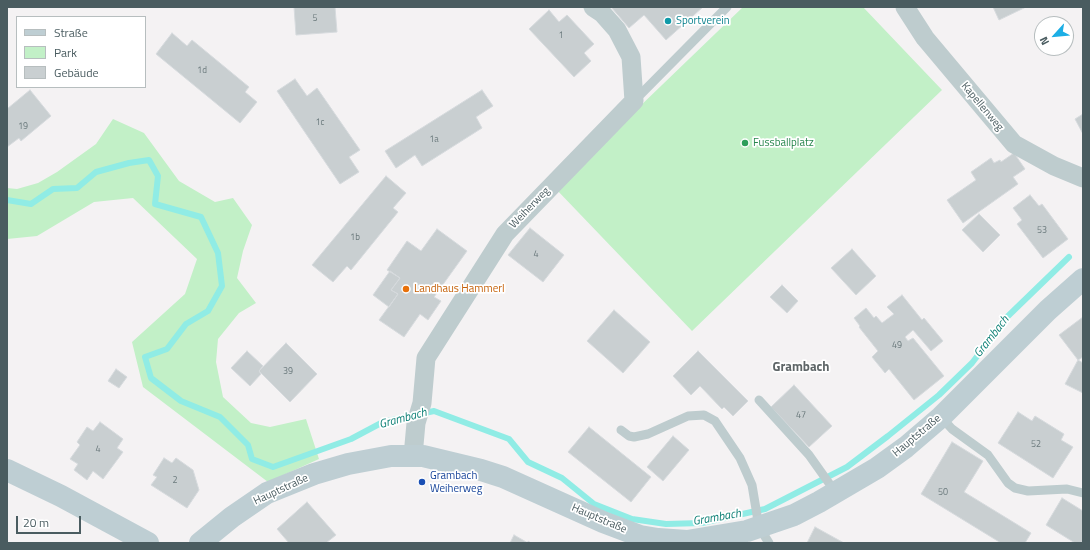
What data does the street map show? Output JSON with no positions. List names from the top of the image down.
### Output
{
  "streets": {
    "main road": ["Hauptstraße"],
    "street": ["Kapellenweg", "Weiherweg"]
  },
  "crossings": [
    ["Weiherweg", "Hauptstraße"]
  ],
  "districts": ["Grambach"],
  "water": ["Grambach"],
  "places": [
    "Sportverein",
    "Fussballplatz",
    "Landhaus Hammerl",
    "Grambach Weiherweg"
  ],
  "house_numbers": [
    "5",
    "1",
    "1d",
    "1c",
    "19",
    "1a",
    "53",
    "1b",
    "4",
    "49",
    "39",
    "47",
    "52",
    "4",
    "2",
    "50"
  ],
  "legend": ["Straße", "Park", "Gebäude"],
  "scale_bar": "20 m",
  "north": "bottom left"
}
